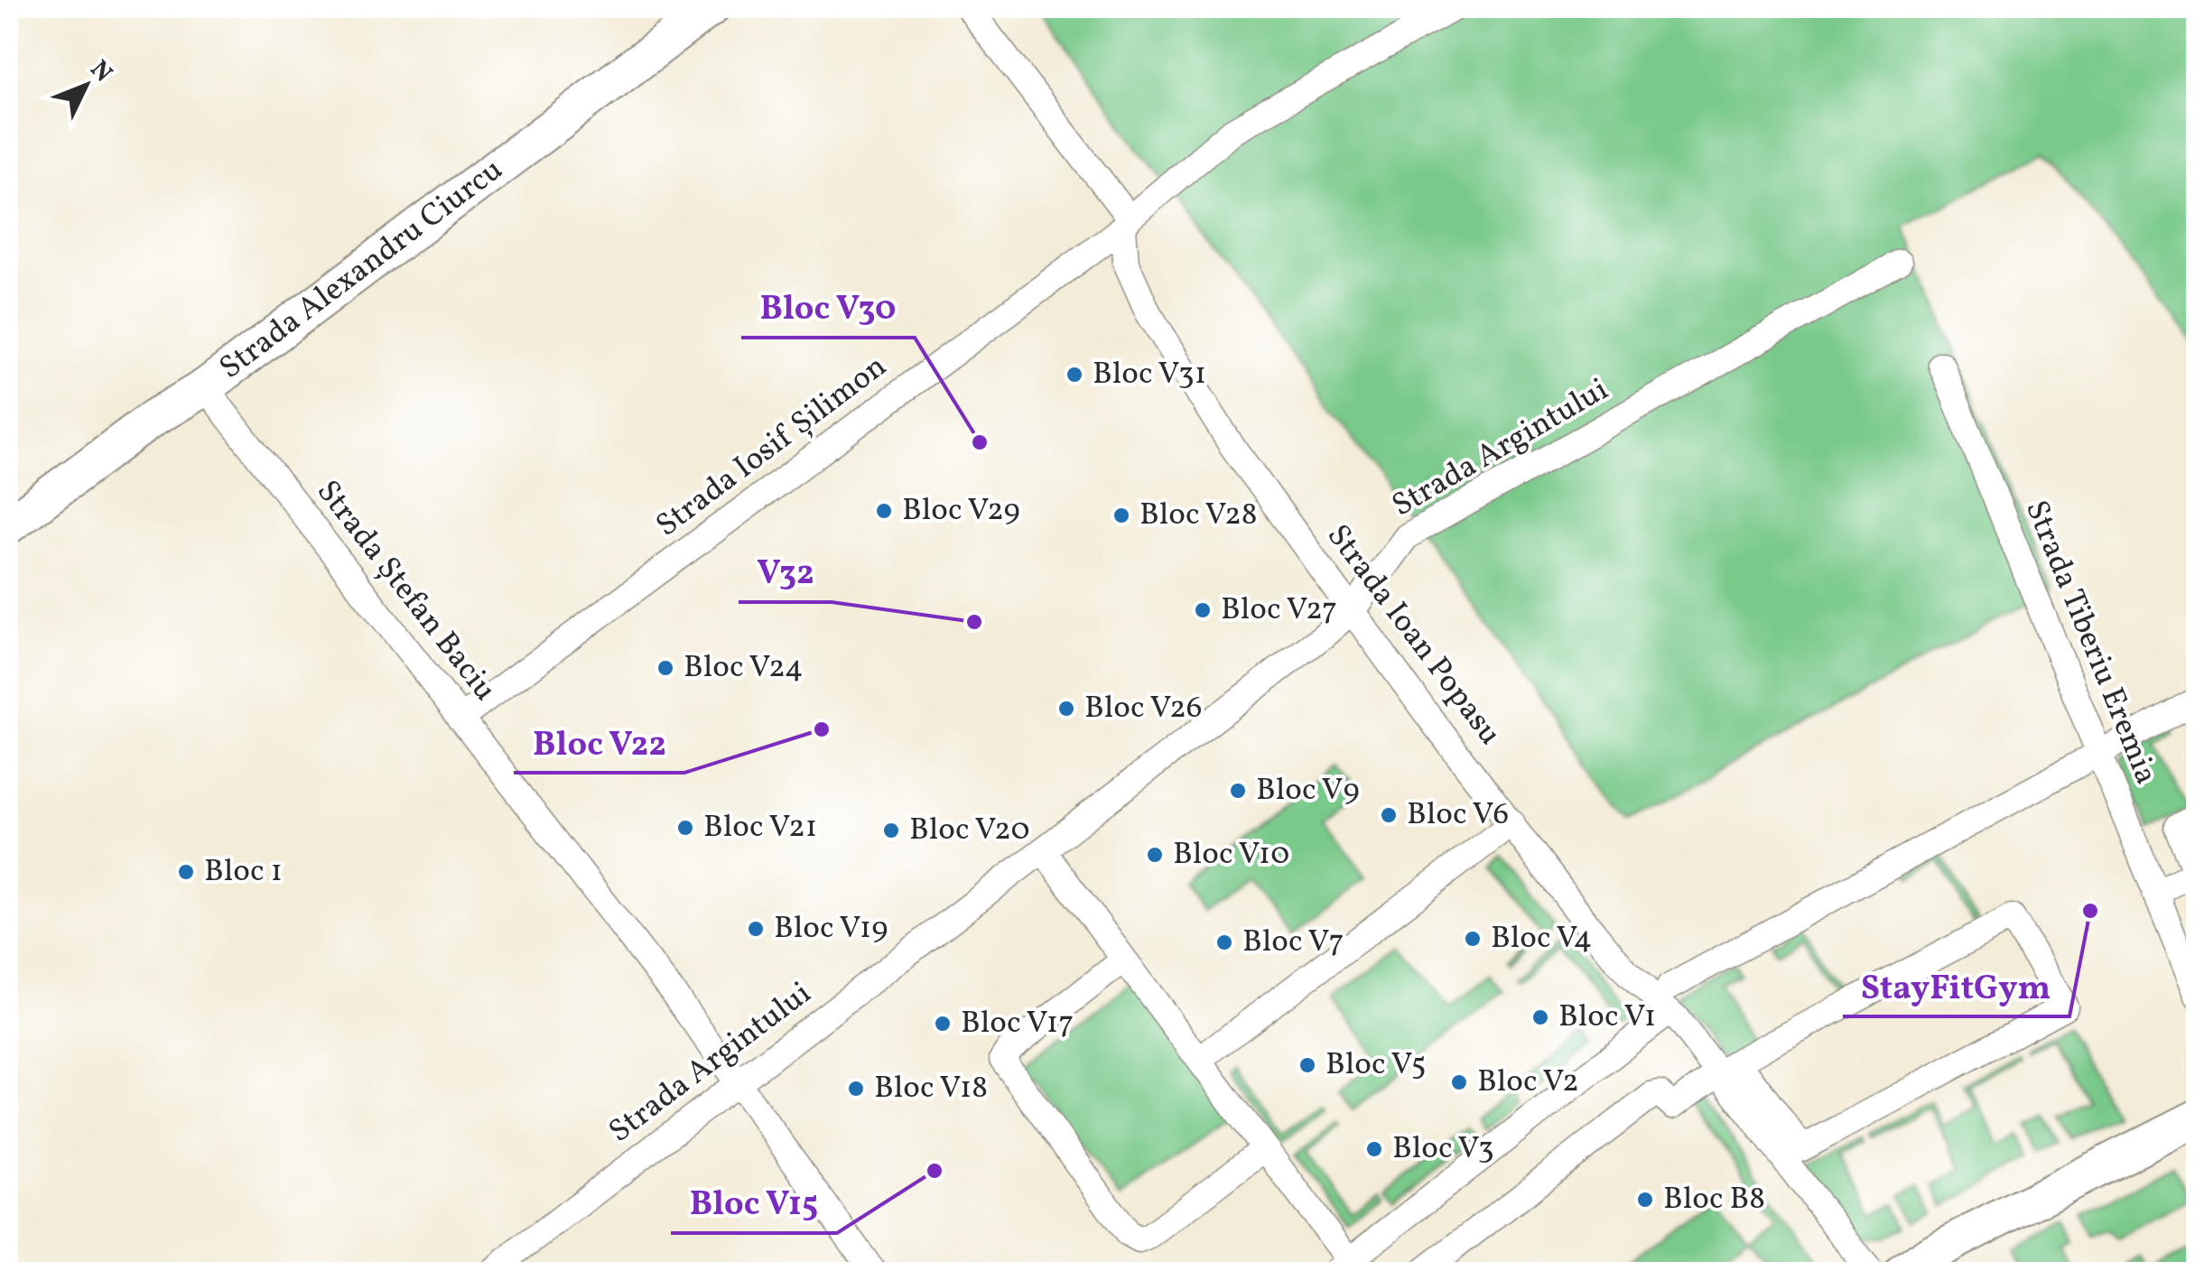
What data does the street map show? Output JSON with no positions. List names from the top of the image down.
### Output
{
  "streets": {
    "street": [
      "Strada Alexandru Ciurcu",
      "Strada Iosif Șilimon",
      "Strada Argintului",
      "Strada Ștefan Baciu",
      "Strada Ioan Popasu",
      "Strada Tiberiu Eremia"
    ]
  },
  "crossings": [
    ["Strada Alexandru Ciurcu", "Strada Ștefan Baciu"],
    ["Strada Iosif Șilimon", "Strada Ștefan Baciu"],
    ["Strada Iosif Șilimon", "Strada Ioan Popasu"],
    ["Strada Argintului", "Strada Ștefan Baciu"],
    ["Strada Argintului", "Strada Ioan Popasu"]
  ],
  "places": [
    "Bloc V31",
    "Bloc V30",
    "Bloc V29",
    "Bloc V28",
    "Bloc V27",
    "V32",
    "Bloc V24",
    "Bloc V26",
    "Bloc V22",
    "Bloc V9",
    "Bloc V6",
    "Bloc V21",
    "Bloc V20",
    "Bloc V10",
    "Bloc 1",
    "StayFitGym",
    "Bloc V19",
    "Bloc V4",
    "Bloc V7",
    "Bloc V1",
    "Bloc V17",
    "Bloc V5",
    "Bloc V2",
    "Bloc V18",
    "Bloc V3",
    "Bloc V15",
    "Bloc B8"
  ],
  "north": "top right"
}
